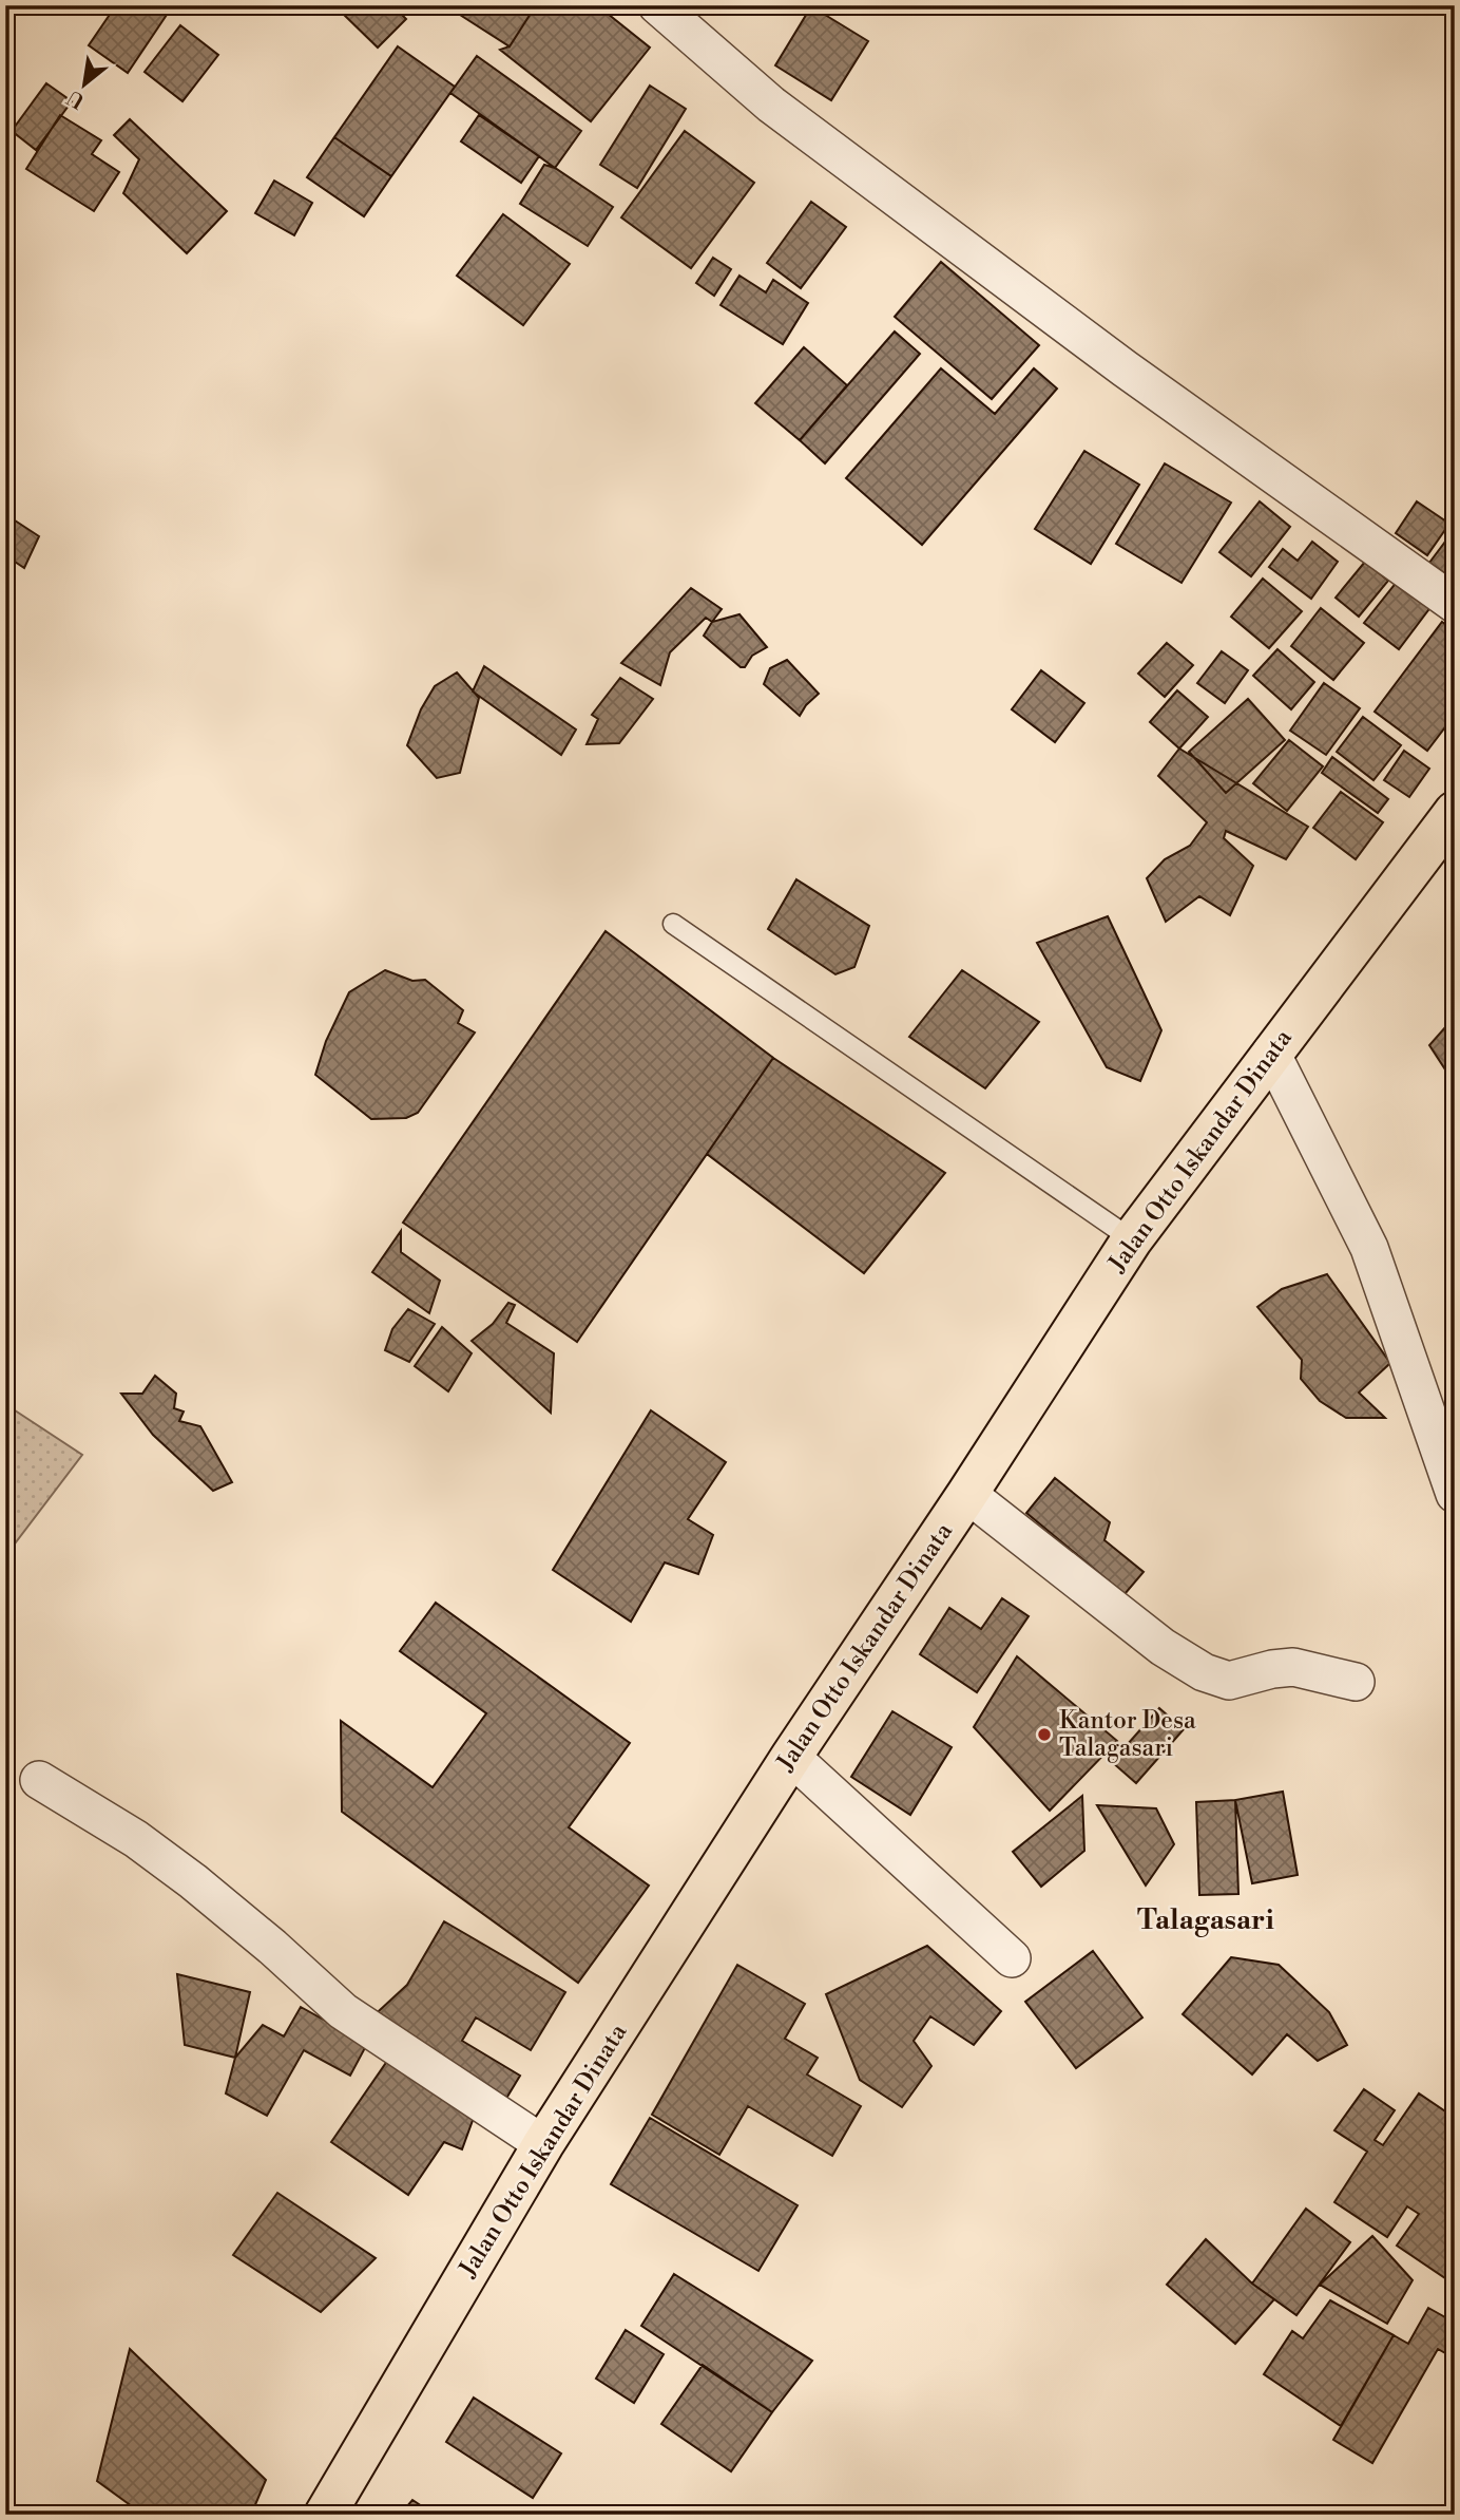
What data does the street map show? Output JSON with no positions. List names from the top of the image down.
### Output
{
  "streets": {
    "main road": ["Jalan Otto Iskandar Dinata"]
  },
  "districts": ["Talagasari"],
  "places": ["Kantor Desa Talagasari"],
  "north": "bottom left"
}
